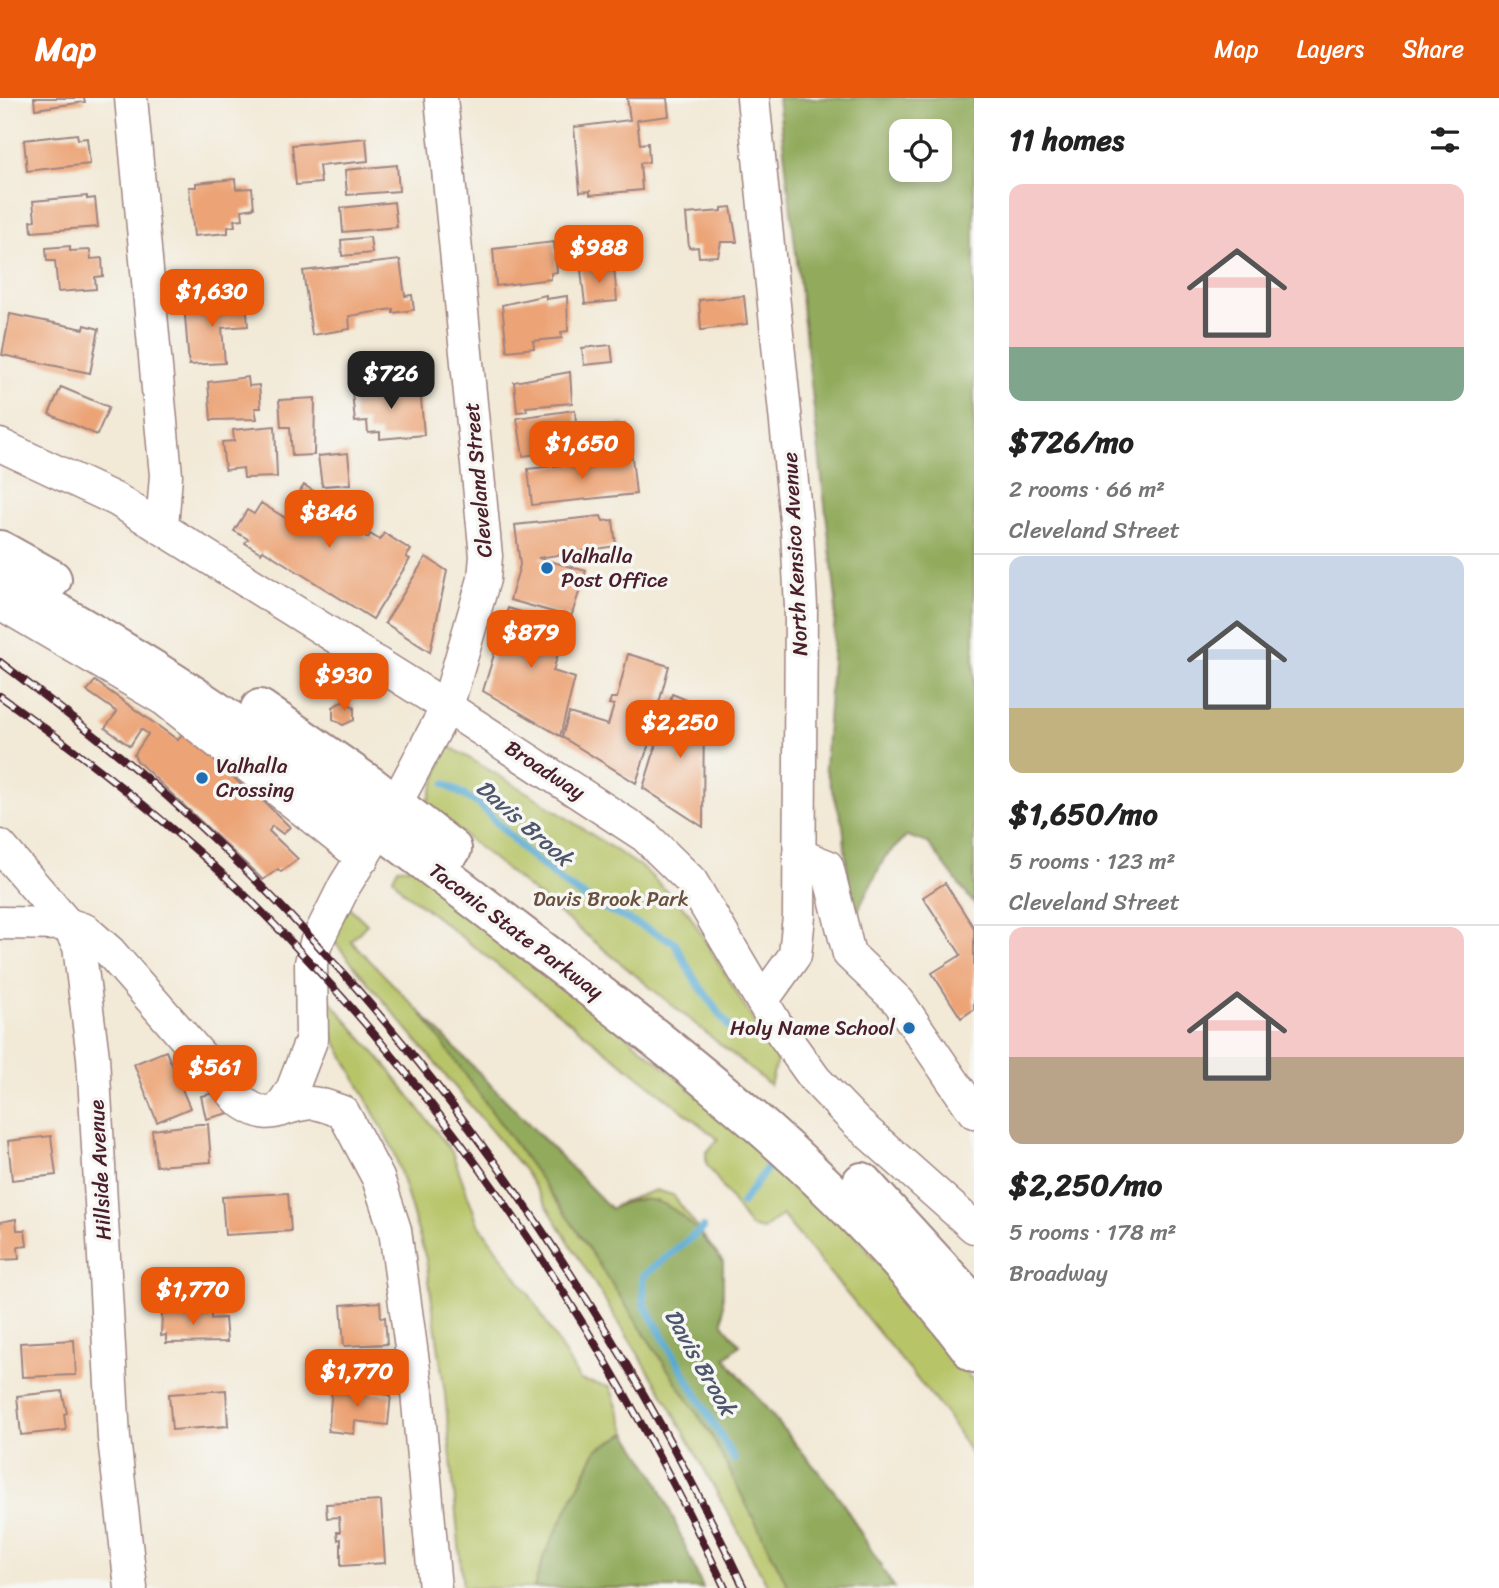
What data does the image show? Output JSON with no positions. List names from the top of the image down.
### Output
{
  "streets": {
    "highway": ["Taconic State Parkway"],
    "street": [
      "Cleveland Street",
      "North Kensico Avenue",
      "Broadway",
      "Hillside Avenue"
    ]
  },
  "crossings": [
    ["Cleveland Street", "Broadway"],
    ["Cleveland Street", "Taconic State Parkway"],
    ["North Kensico Avenue", "Broadway"]
  ],
  "water": ["Davis Brook"],
  "parks": ["Davis Brook Park"],
  "places": ["Valhalla Post Office", "Valhalla Crossing", "Holy Name School"],
  "page": {
    "header": "Map",
    "nav": ["Map", "Layers", "Share"],
    "heading": "11 homes",
    "list": [
      {
        "name": "$726/mo",
        "note": "2 rooms · 66 m² · Cleveland Street"
      },
      {
        "name": "$1,650/mo",
        "note": "5 rooms · 123 m² · Cleveland Street"
      },
      {
        "name": "$2,250/mo",
        "note": "5 rooms · 178 m² · Broadway"
      }
    ],
    "price": [
      "$988",
      "$1,630",
      "$726",
      "$1,650",
      "$846",
      "$879",
      "$930",
      "$2,250",
      "$561",
      "$1,770",
      "$1,770"
    ]
  }
}
